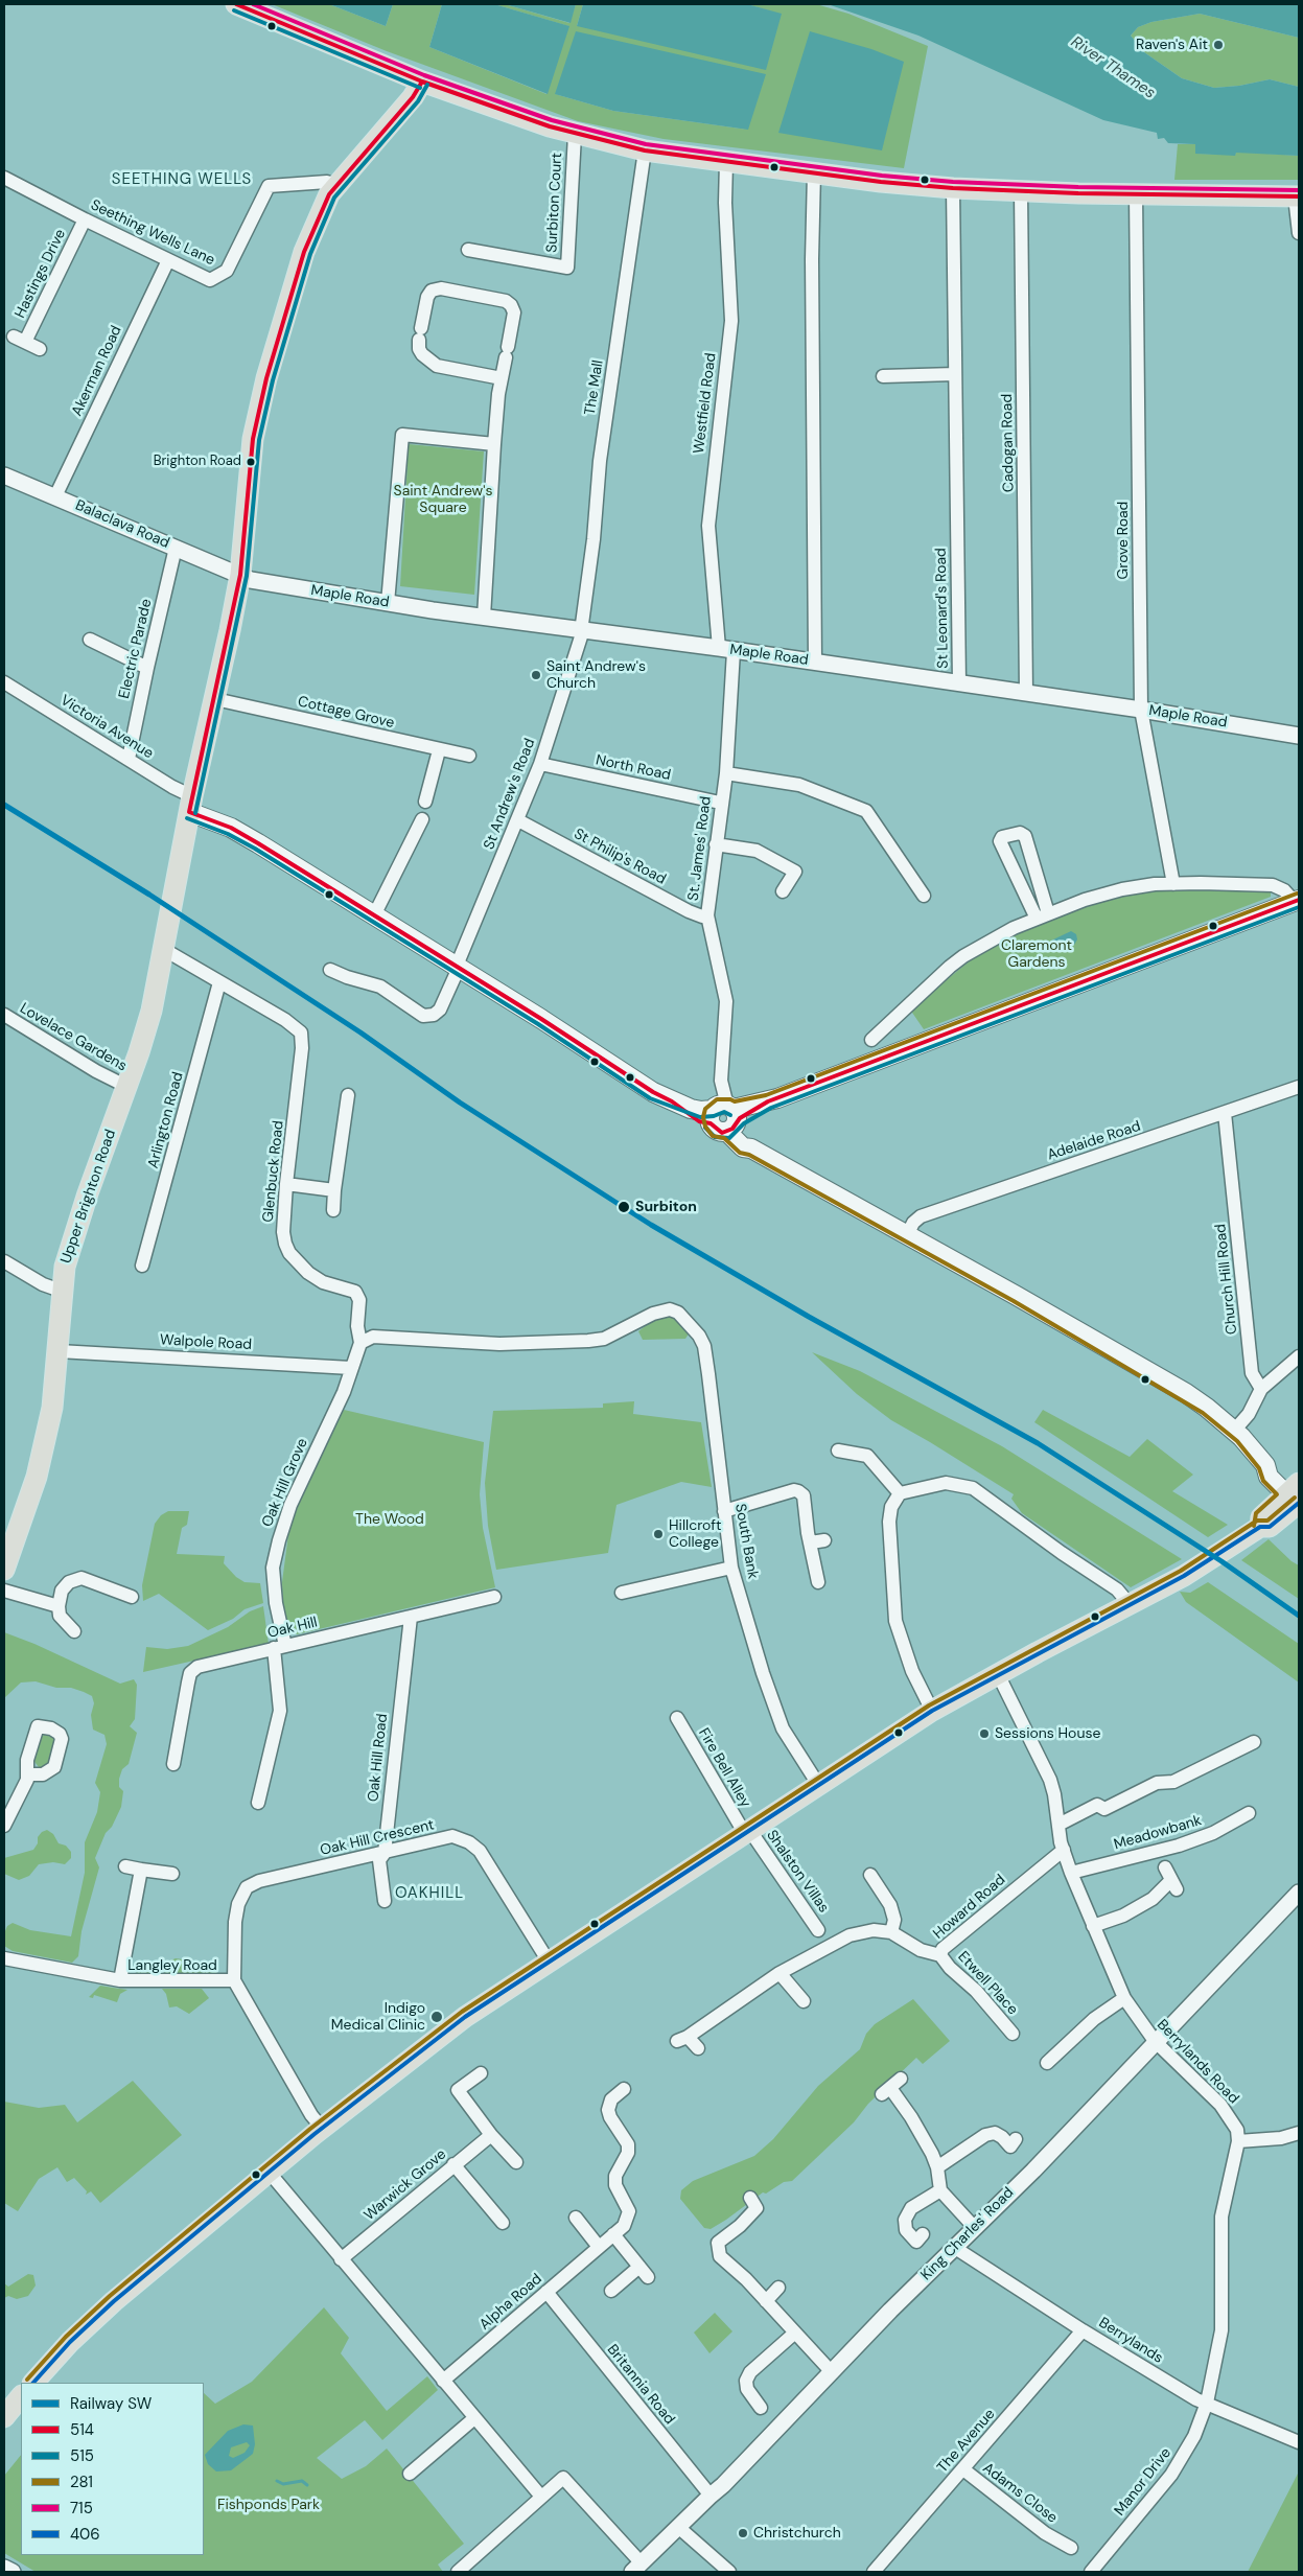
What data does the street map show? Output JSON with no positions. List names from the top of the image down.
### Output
{
  "streets": {
    "main road": ["Upper Brighton Road"],
    "street": [
      "Surbiton Court",
      "Seething Wells Lane",
      "Hastings Drive",
      "Akerman Road",
      "The Mall",
      "Westfield Road",
      "Cadogan Road",
      "Balaclava Road",
      "Grove Road",
      "Maple Road",
      "St Leonard's Road",
      "Electric Parade",
      "Cottage Grove",
      "Victoria Avenue",
      "North Road",
      "St Andrew's Road",
      "St. James' Road",
      "St Philip's Road",
      "Lovelace Gardens",
      "Arlington Road",
      "Adelaide Road",
      "Glenbuck Road",
      "Church Hill Road",
      "Walpole Road",
      "Oak Hill Grove",
      "South Bank",
      "Oak Hill",
      "Oak Hill Road",
      "Fire Bell Alley",
      "Meadowbank",
      "Oak Hill Crescent",
      "Shalston Villas",
      "Howard Road",
      "Langley Road",
      "Etwell Place",
      "Berrylands Road",
      "Warwick Grove",
      "King Charles' Road",
      "Alpha Road",
      "Berrylands",
      "Britannia Road",
      "The Avenue",
      "Manor Drive",
      "Adams Close"
    ]
  },
  "crossings": [
    ["Seething Wells Lane", "Hastings Drive"],
    ["Seething Wells Lane", "Akerman Road"],
    ["Akerman Road", "Balaclava Road"],
    ["The Mall", "Maple Road"],
    ["The Mall", "St Andrew's Road"],
    ["Westfield Road", "Maple Road"],
    ["Westfield Road", "St. James' Road"],
    ["Cadogan Road", "Maple Road"],
    ["Balaclava Road", "Maple Road"],
    ["Balaclava Road", "Electric Parade"],
    ["Grove Road", "Maple Road"],
    ["Maple Road", "St Leonard's Road"],
    ["Maple Road", "St Andrew's Road"],
    ["Maple Road", "St. James' Road"],
    ["Electric Parade", "Victoria Avenue"],
    ["North Road", "St Andrew's Road"],
    ["North Road", "St. James' Road"],
    ["St Andrew's Road", "St Philip's Road"],
    ["St. James' Road", "St Philip's Road"],
    ["Lovelace Gardens", "Upper Brighton Road"],
    ["Arlington Road", "Glenbuck Road"],
    ["Adelaide Road", "Church Hill Road"],
    ["Glenbuck Road", "Upper Brighton Road"],
    ["Glenbuck Road", "Oak Hill Grove"],
    ["Glenbuck Road", "South Bank"],
    ["Upper Brighton Road", "Walpole Road"],
    ["Walpole Road", "Oak Hill Grove"],
    ["Oak Hill Grove", "South Bank"],
    ["Oak Hill Grove", "Oak Hill"],
    ["Oak Hill", "Oak Hill Road"],
    ["Oak Hill Road", "Oak Hill Crescent"],
    ["Fire Bell Alley", "Shalston Villas"],
    ["Meadowbank", "Berrylands Road"],
    ["Oak Hill Crescent", "Langley Road"],
    ["Howard Road", "Etwell Place"],
    ["Howard Road", "Berrylands Road"],
    ["Berrylands Road", "King Charles' Road"],
    ["King Charles' Road", "Berrylands"],
    ["King Charles' Road", "Britannia Road"],
    ["Alpha Road", "Britannia Road"],
    ["Berrylands", "The Avenue"],
    ["Berrylands", "Manor Drive"],
    ["The Avenue", "Adams Close"]
  ],
  "districts": ["SEETHING WELLS", "OAKHILL"],
  "water": ["River Thames"],
  "parks": [
    "Saint Andrew's Square",
    "Claremont Gardens",
    "The Wood",
    "Fishponds Park"
  ],
  "places": [
    "Raven's Ait",
    "Brighton Road",
    "Saint Andrew's Church",
    "Surbiton",
    "Hillcroft College",
    "Sessions House",
    "Indigo Medical Clinic",
    "Christchurch"
  ],
  "lines": [
    "transit line 514",
    "transit line 715",
    "transit line 515",
    "rail line SW",
    "transit line 281",
    "transit line 406"
  ],
  "legend": [
    "Railway SW",
    "514",
    "515",
    "281",
    "715",
    "406"
  ]
}
